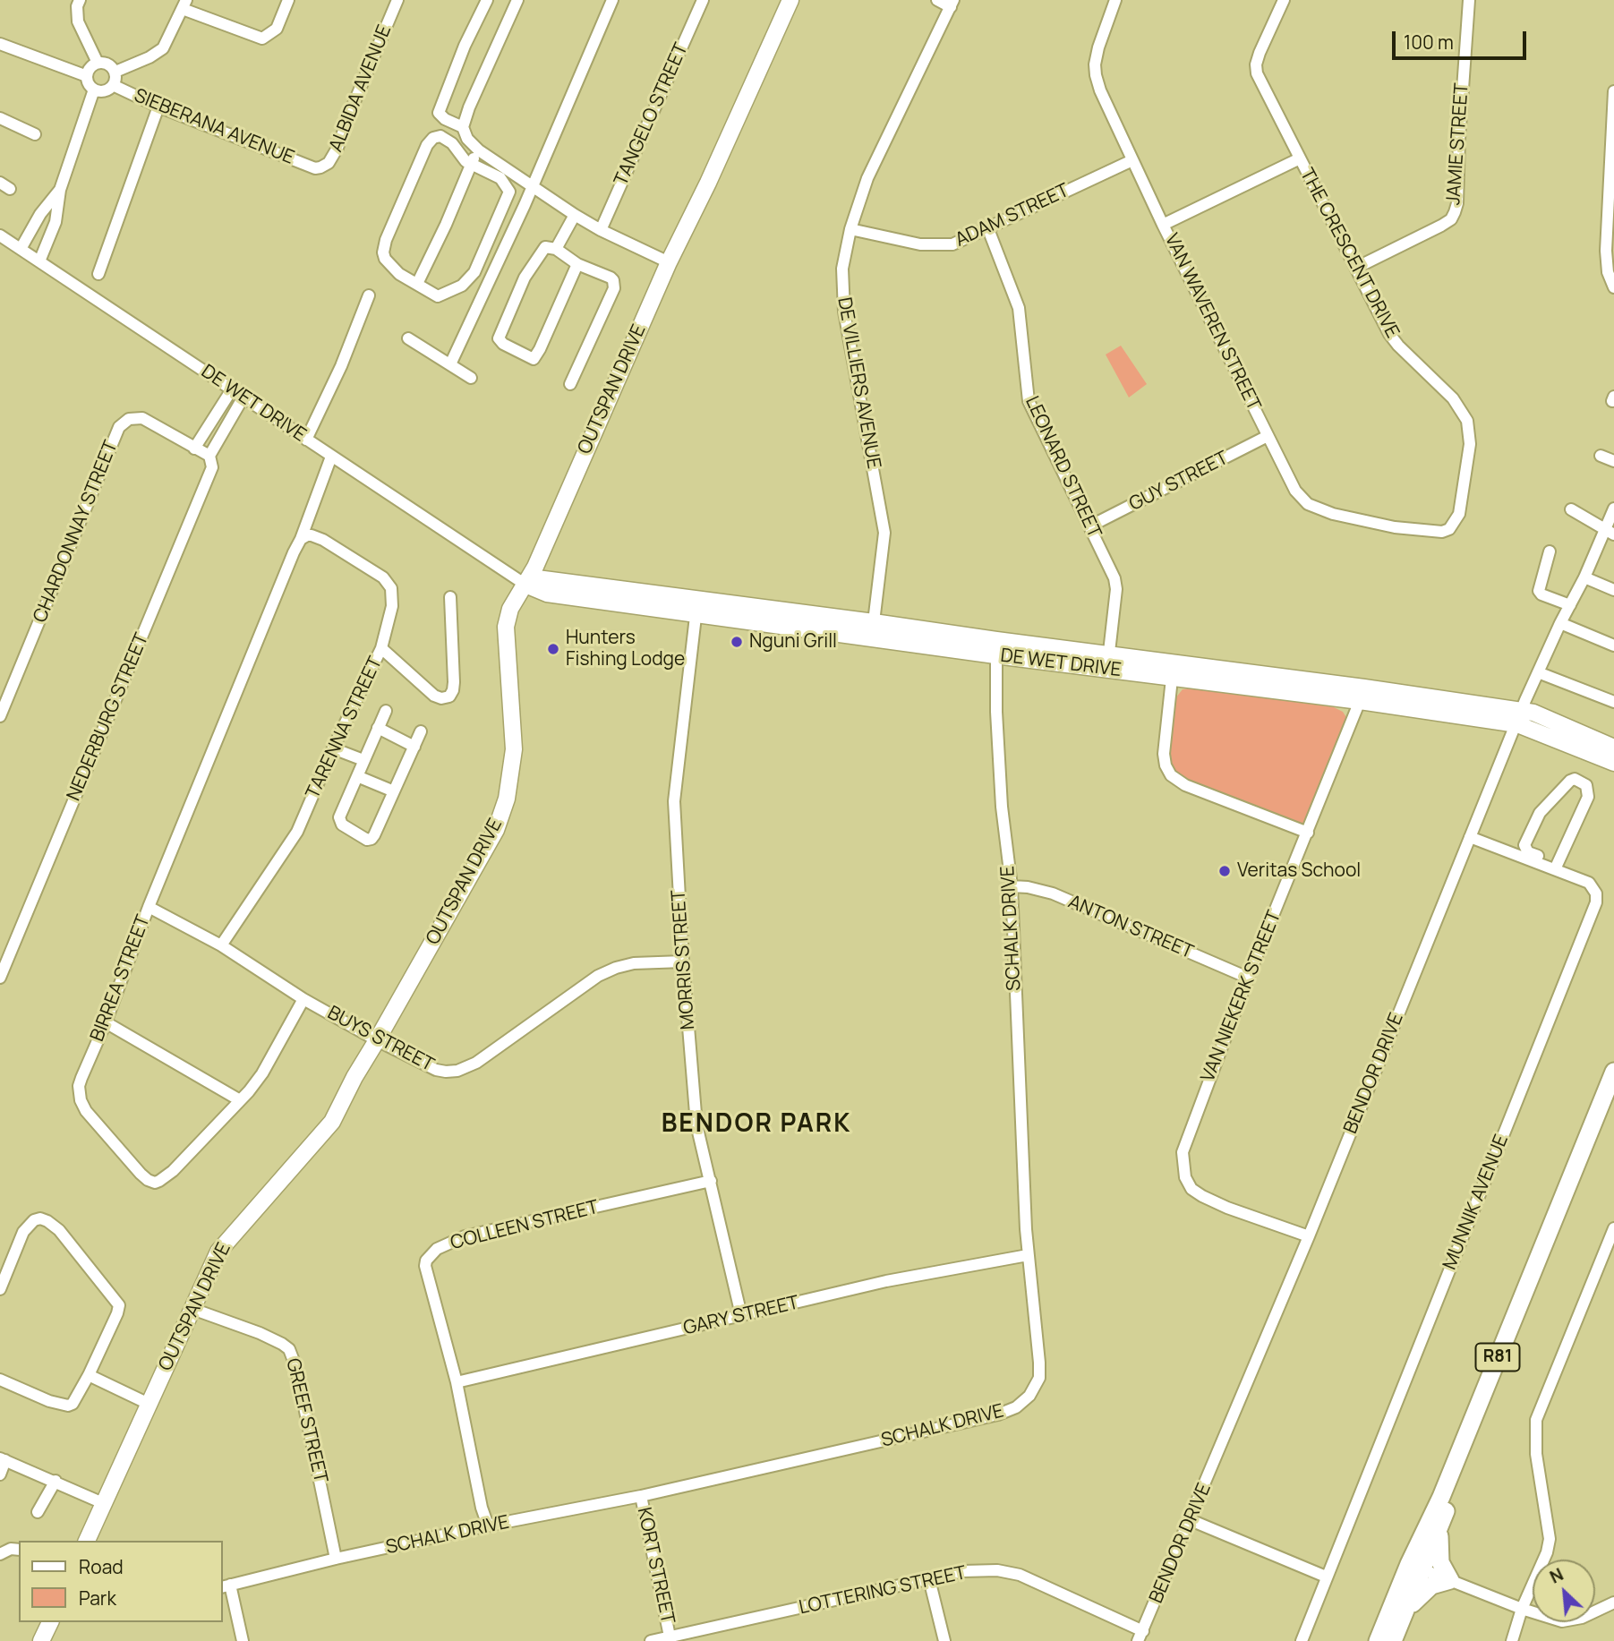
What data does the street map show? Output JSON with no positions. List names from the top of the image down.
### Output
{
  "streets": {
    "main road": ["R81"],
    "street": [
      "ALBIDA AVENUE",
      "TANGELO STREET",
      "SIEBERANA AVENUE",
      "JAMIE STREET",
      "ADAM STREET",
      "THE CRESCENT DRIVE",
      "VAN WAVEREN STREET",
      "DE VILLIERS AVENUE",
      "OUTSPAN DRIVE",
      "DE WET DRIVE",
      "LEONARD STREET",
      "GUY STREET",
      "CHARDONNAY STREET",
      "NEDERBURG STREET",
      "TARENNA STREET",
      "ANTON STREET",
      "SCHALK DRIVE",
      "MORRIS STREET",
      "BIRREA STREET",
      "VAN NIEKERK STREET",
      "BUYS STREET",
      "BENDOR DRIVE",
      "MUNNIK AVENUE",
      "COLLEEN STREET",
      "GARY STREET",
      "GREEF STREET",
      "KORT STREET",
      "LOTTERING STREET"
    ]
  },
  "crossings": [
    ["ALBIDA AVENUE", "SIEBERANA AVENUE"],
    ["JAMIE STREET", "THE CRESCENT DRIVE"],
    ["ADAM STREET", "VAN WAVEREN STREET"],
    ["ADAM STREET", "DE VILLIERS AVENUE"],
    ["ADAM STREET", "LEONARD STREET"],
    ["THE CRESCENT DRIVE", "VAN WAVEREN STREET"],
    ["VAN WAVEREN STREET", "GUY STREET"],
    ["DE VILLIERS AVENUE", "DE WET DRIVE"],
    ["OUTSPAN DRIVE", "DE WET DRIVE"],
    ["OUTSPAN DRIVE", "BUYS STREET"],
    ["OUTSPAN DRIVE", "GREEF STREET"],
    ["DE WET DRIVE", "LEONARD STREET"],
    ["DE WET DRIVE", "NEDERBURG STREET"],
    ["DE WET DRIVE", "SCHALK DRIVE"],
    ["DE WET DRIVE", "MORRIS STREET"],
    ["DE WET DRIVE", "BIRREA STREET"],
    ["DE WET DRIVE", "VAN NIEKERK STREET"],
    ["DE WET DRIVE", "BENDOR DRIVE"],
    ["LEONARD STREET", "GUY STREET"],
    ["TARENNA STREET", "BIRREA STREET"],
    ["TARENNA STREET", "BUYS STREET"],
    ["ANTON STREET", "SCHALK DRIVE"],
    ["ANTON STREET", "VAN NIEKERK STREET"],
    ["SCHALK DRIVE", "COLLEEN STREET"],
    ["SCHALK DRIVE", "GARY STREET"],
    ["SCHALK DRIVE", "GREEF STREET"],
    ["SCHALK DRIVE", "KORT STREET"],
    ["MORRIS STREET", "BUYS STREET"],
    ["MORRIS STREET", "COLLEEN STREET"],
    ["MORRIS STREET", "GARY STREET"],
    ["BIRREA STREET", "BUYS STREET"],
    ["VAN NIEKERK STREET", "BENDOR DRIVE"],
    ["BENDOR DRIVE", "MUNNIK AVENUE"],
    ["BENDOR DRIVE", "LOTTERING STREET"],
    ["COLLEEN STREET", "GARY STREET"],
    ["KORT STREET", "LOTTERING STREET"]
  ],
  "districts": ["BENDOR PARK"],
  "places": ["Nguni Grill", "Hunters Fishing Lodge", "Veritas School"],
  "legend": ["Road", "Park"],
  "scale_bar": "100 m",
  "north": "top left"
}
